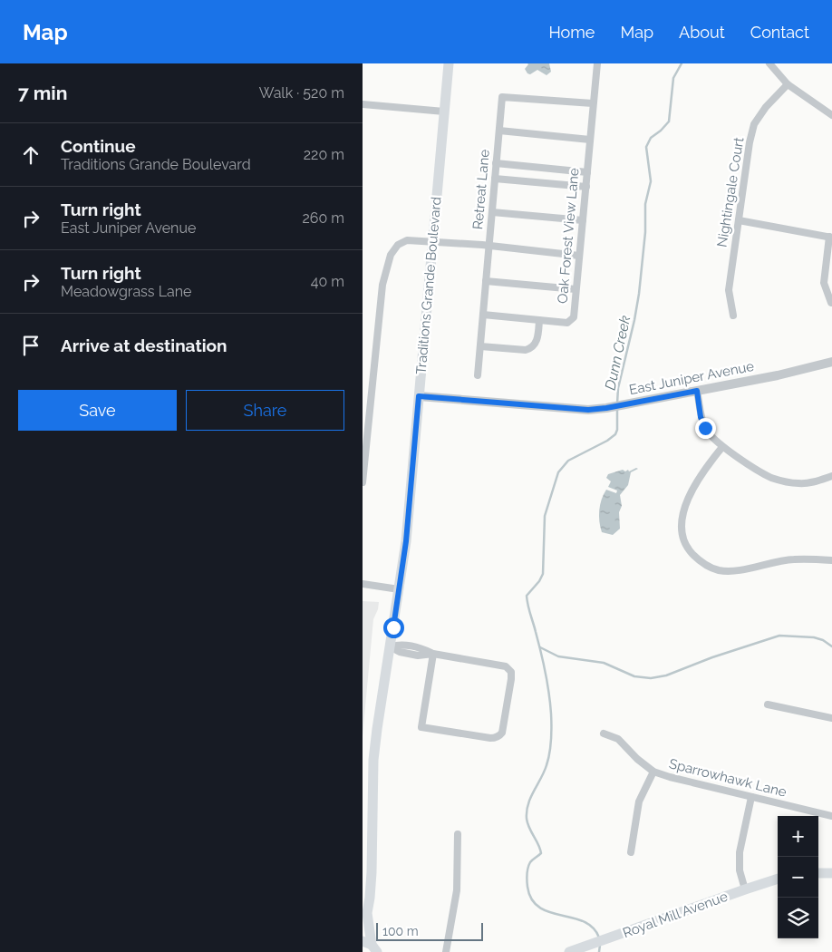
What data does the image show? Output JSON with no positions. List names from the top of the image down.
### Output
{
  "streets": {
    "main road": ["Traditions Grande Boulevard", "Royal Mill Avenue"],
    "street": [
      "Retreat Lane",
      "Nightingale Court",
      "Oak Forest View Lane",
      "East Juniper Avenue",
      "Sparrowhawk Lane"
    ]
  },
  "crossings": [
    ["Retreat Lane", "Oak Forest View Lane"],
    ["Traditions Grande Boulevard", "East Juniper Avenue"]
  ],
  "water": ["Dunn Creek"],
  "scale_bar": "100 m",
  "page": {
    "header": "Map",
    "nav": [
      "Home",
      "Map",
      "About",
      "Contact"
    ],
    "heading": ["7 min", "Walk · 520 m"],
    "list": [
      ["Continue", "Traditions Grande Boulevard", "220 m"],
      ["Turn right", "East Juniper Avenue", "260 m"],
      ["Turn right", "Meadowgrass Lane", "40 m"],
      "Arrive at destination"
    ],
    "buttons": ["Save", "Share"],
    "map_buttons": ["+", "−"],
    "scale": "100 m"
  }
}
